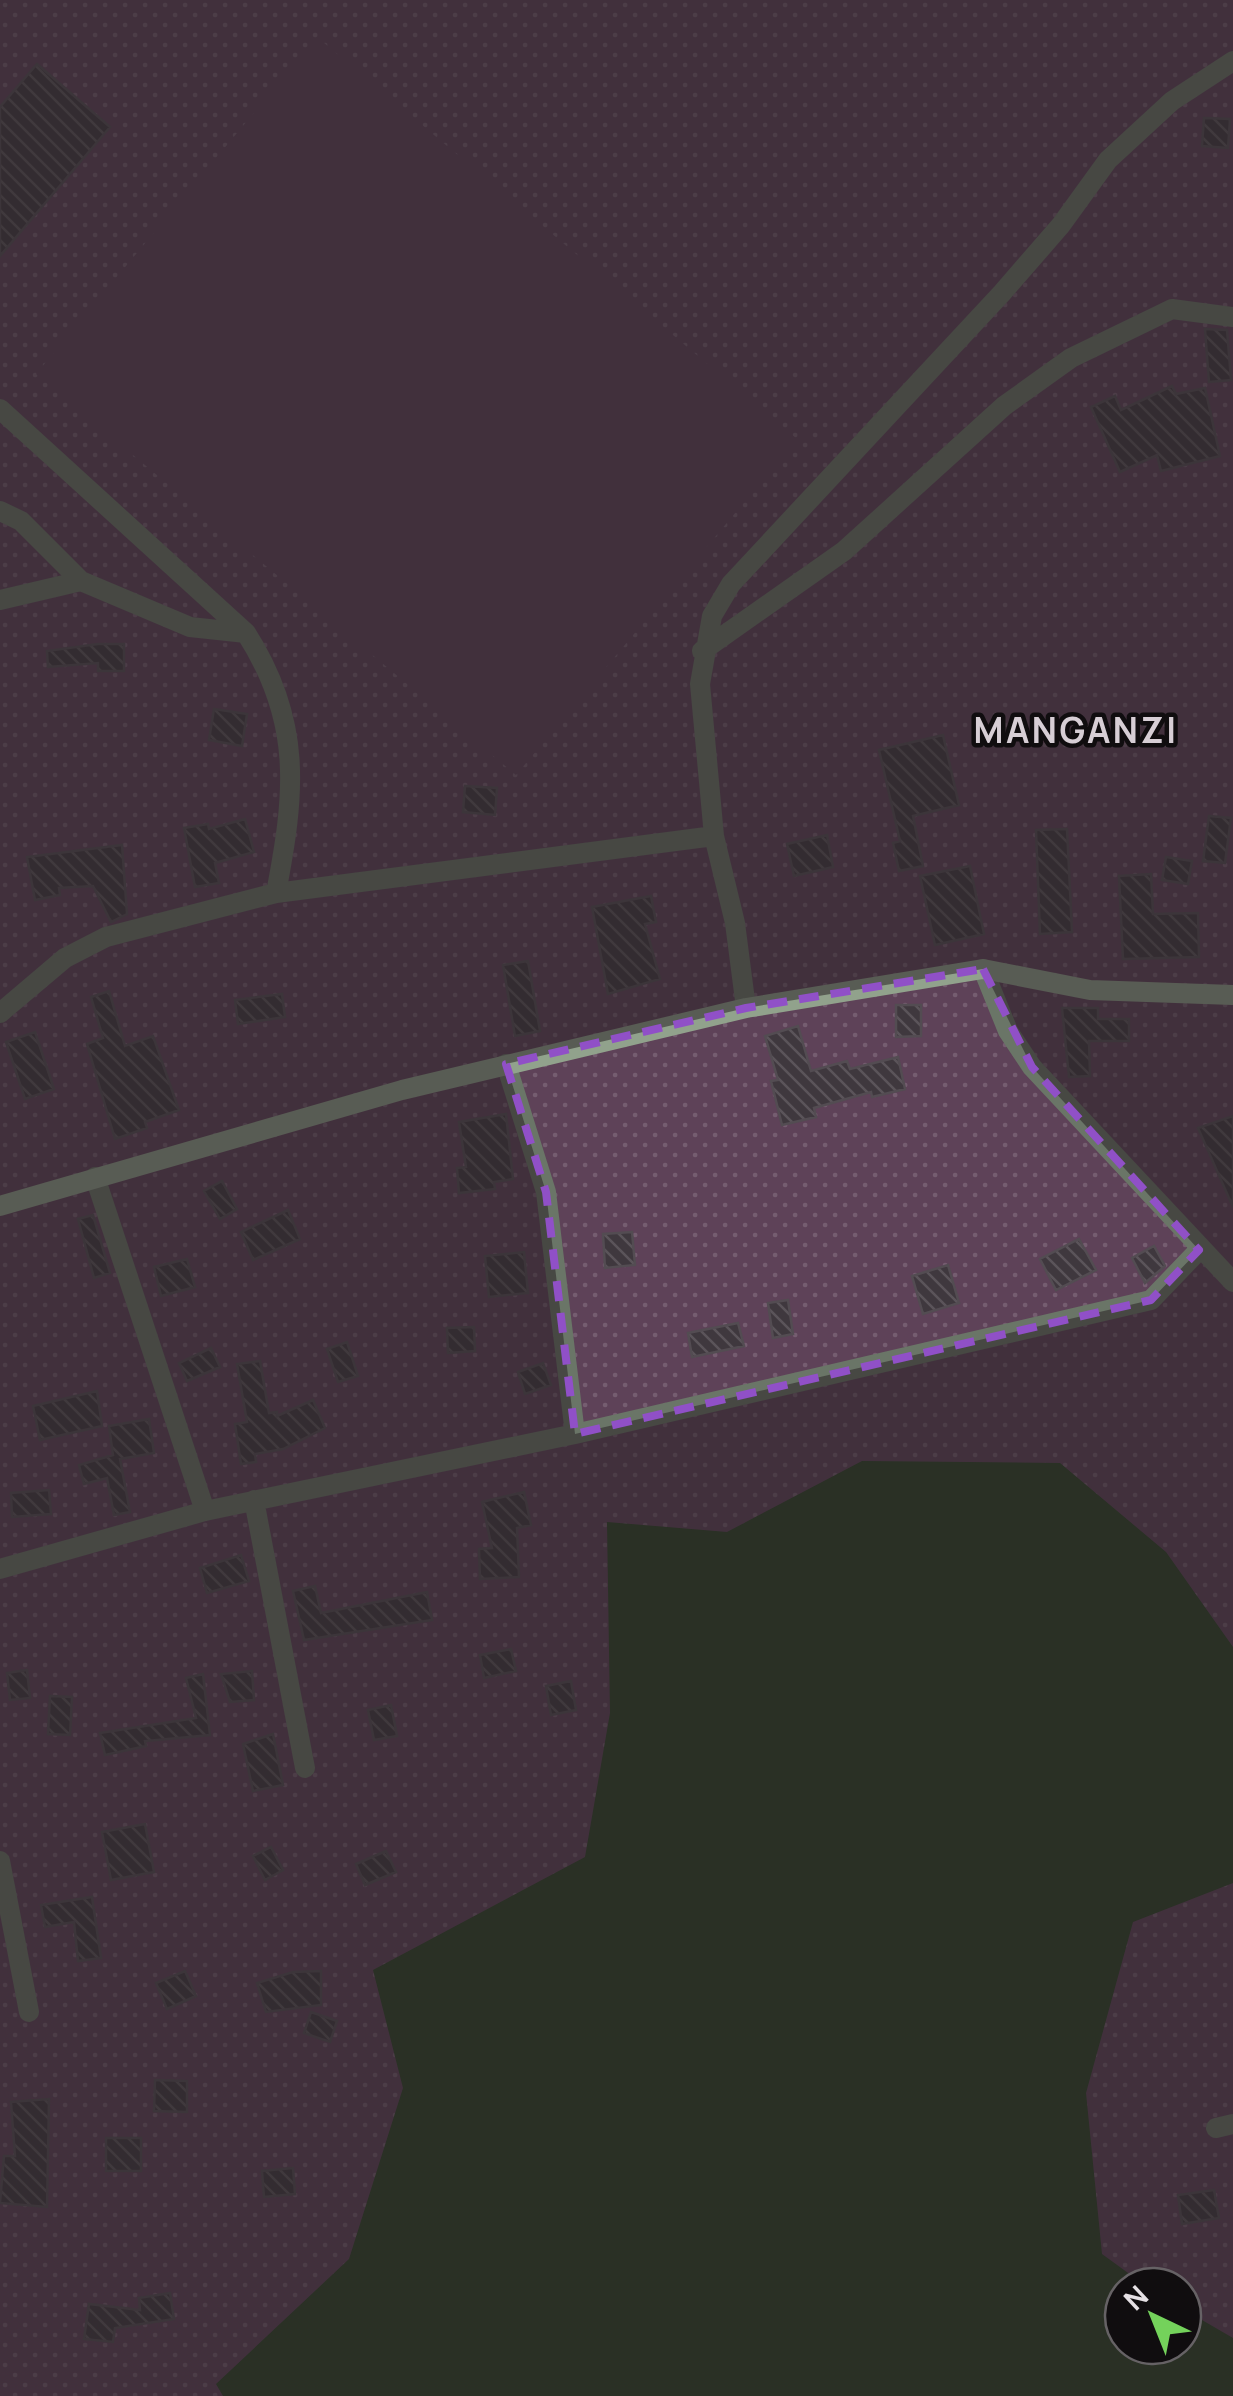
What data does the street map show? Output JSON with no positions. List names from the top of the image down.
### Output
{
  "districts": ["MANGANZI"],
  "north": "top left"
}
